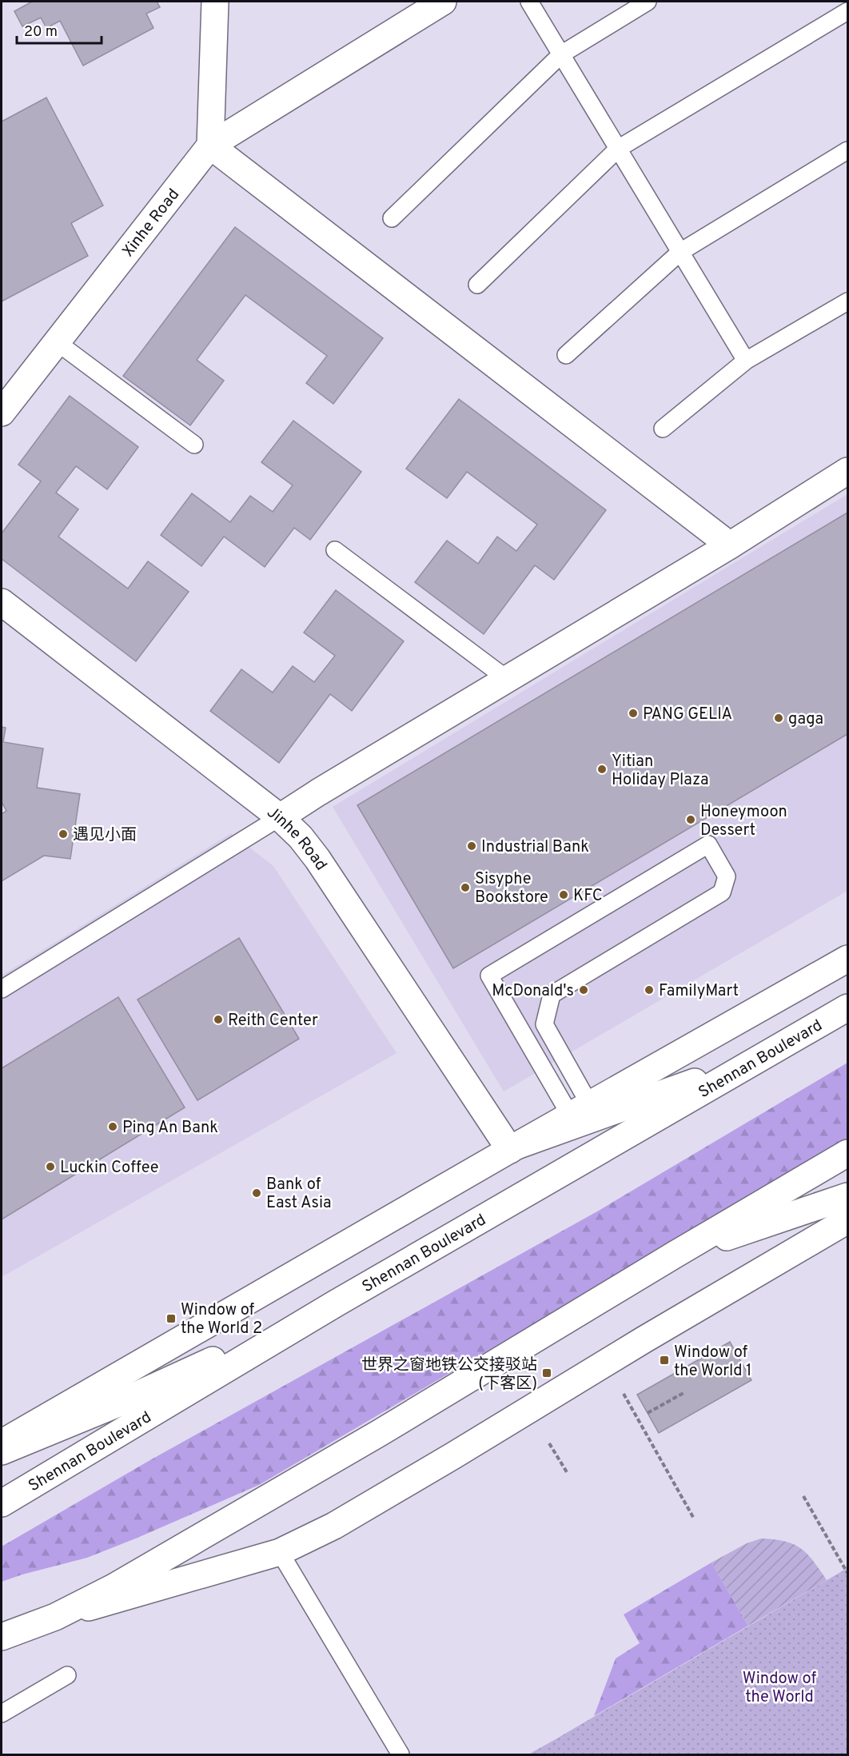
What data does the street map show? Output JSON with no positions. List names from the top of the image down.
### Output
{
  "streets": {
    "main road": ["Xinhe Road", "Jinhe Road", "Shennan Boulevard"]
  },
  "parks": ["Window of the World"],
  "places": {
    "other": [
      "PANG GELIA",
      "gaga",
      "Yitian Holiday Plaza",
      "Honeymoon Dessert",
      "遇见小面",
      "Industrial Bank",
      "Sisyphe Bookstore",
      "KFC",
      "McDonald's",
      "FamilyMart",
      "Reith Center",
      "Ping An Bank",
      "Luckin Coffee",
      "Bank of East Asia"
    ],
    "transit": ["Window of the World 2", "Window of the World 1", "世界之窗地铁公交接驳站 (下客区)"]
  },
  "scale_bar": "20 m"
}
